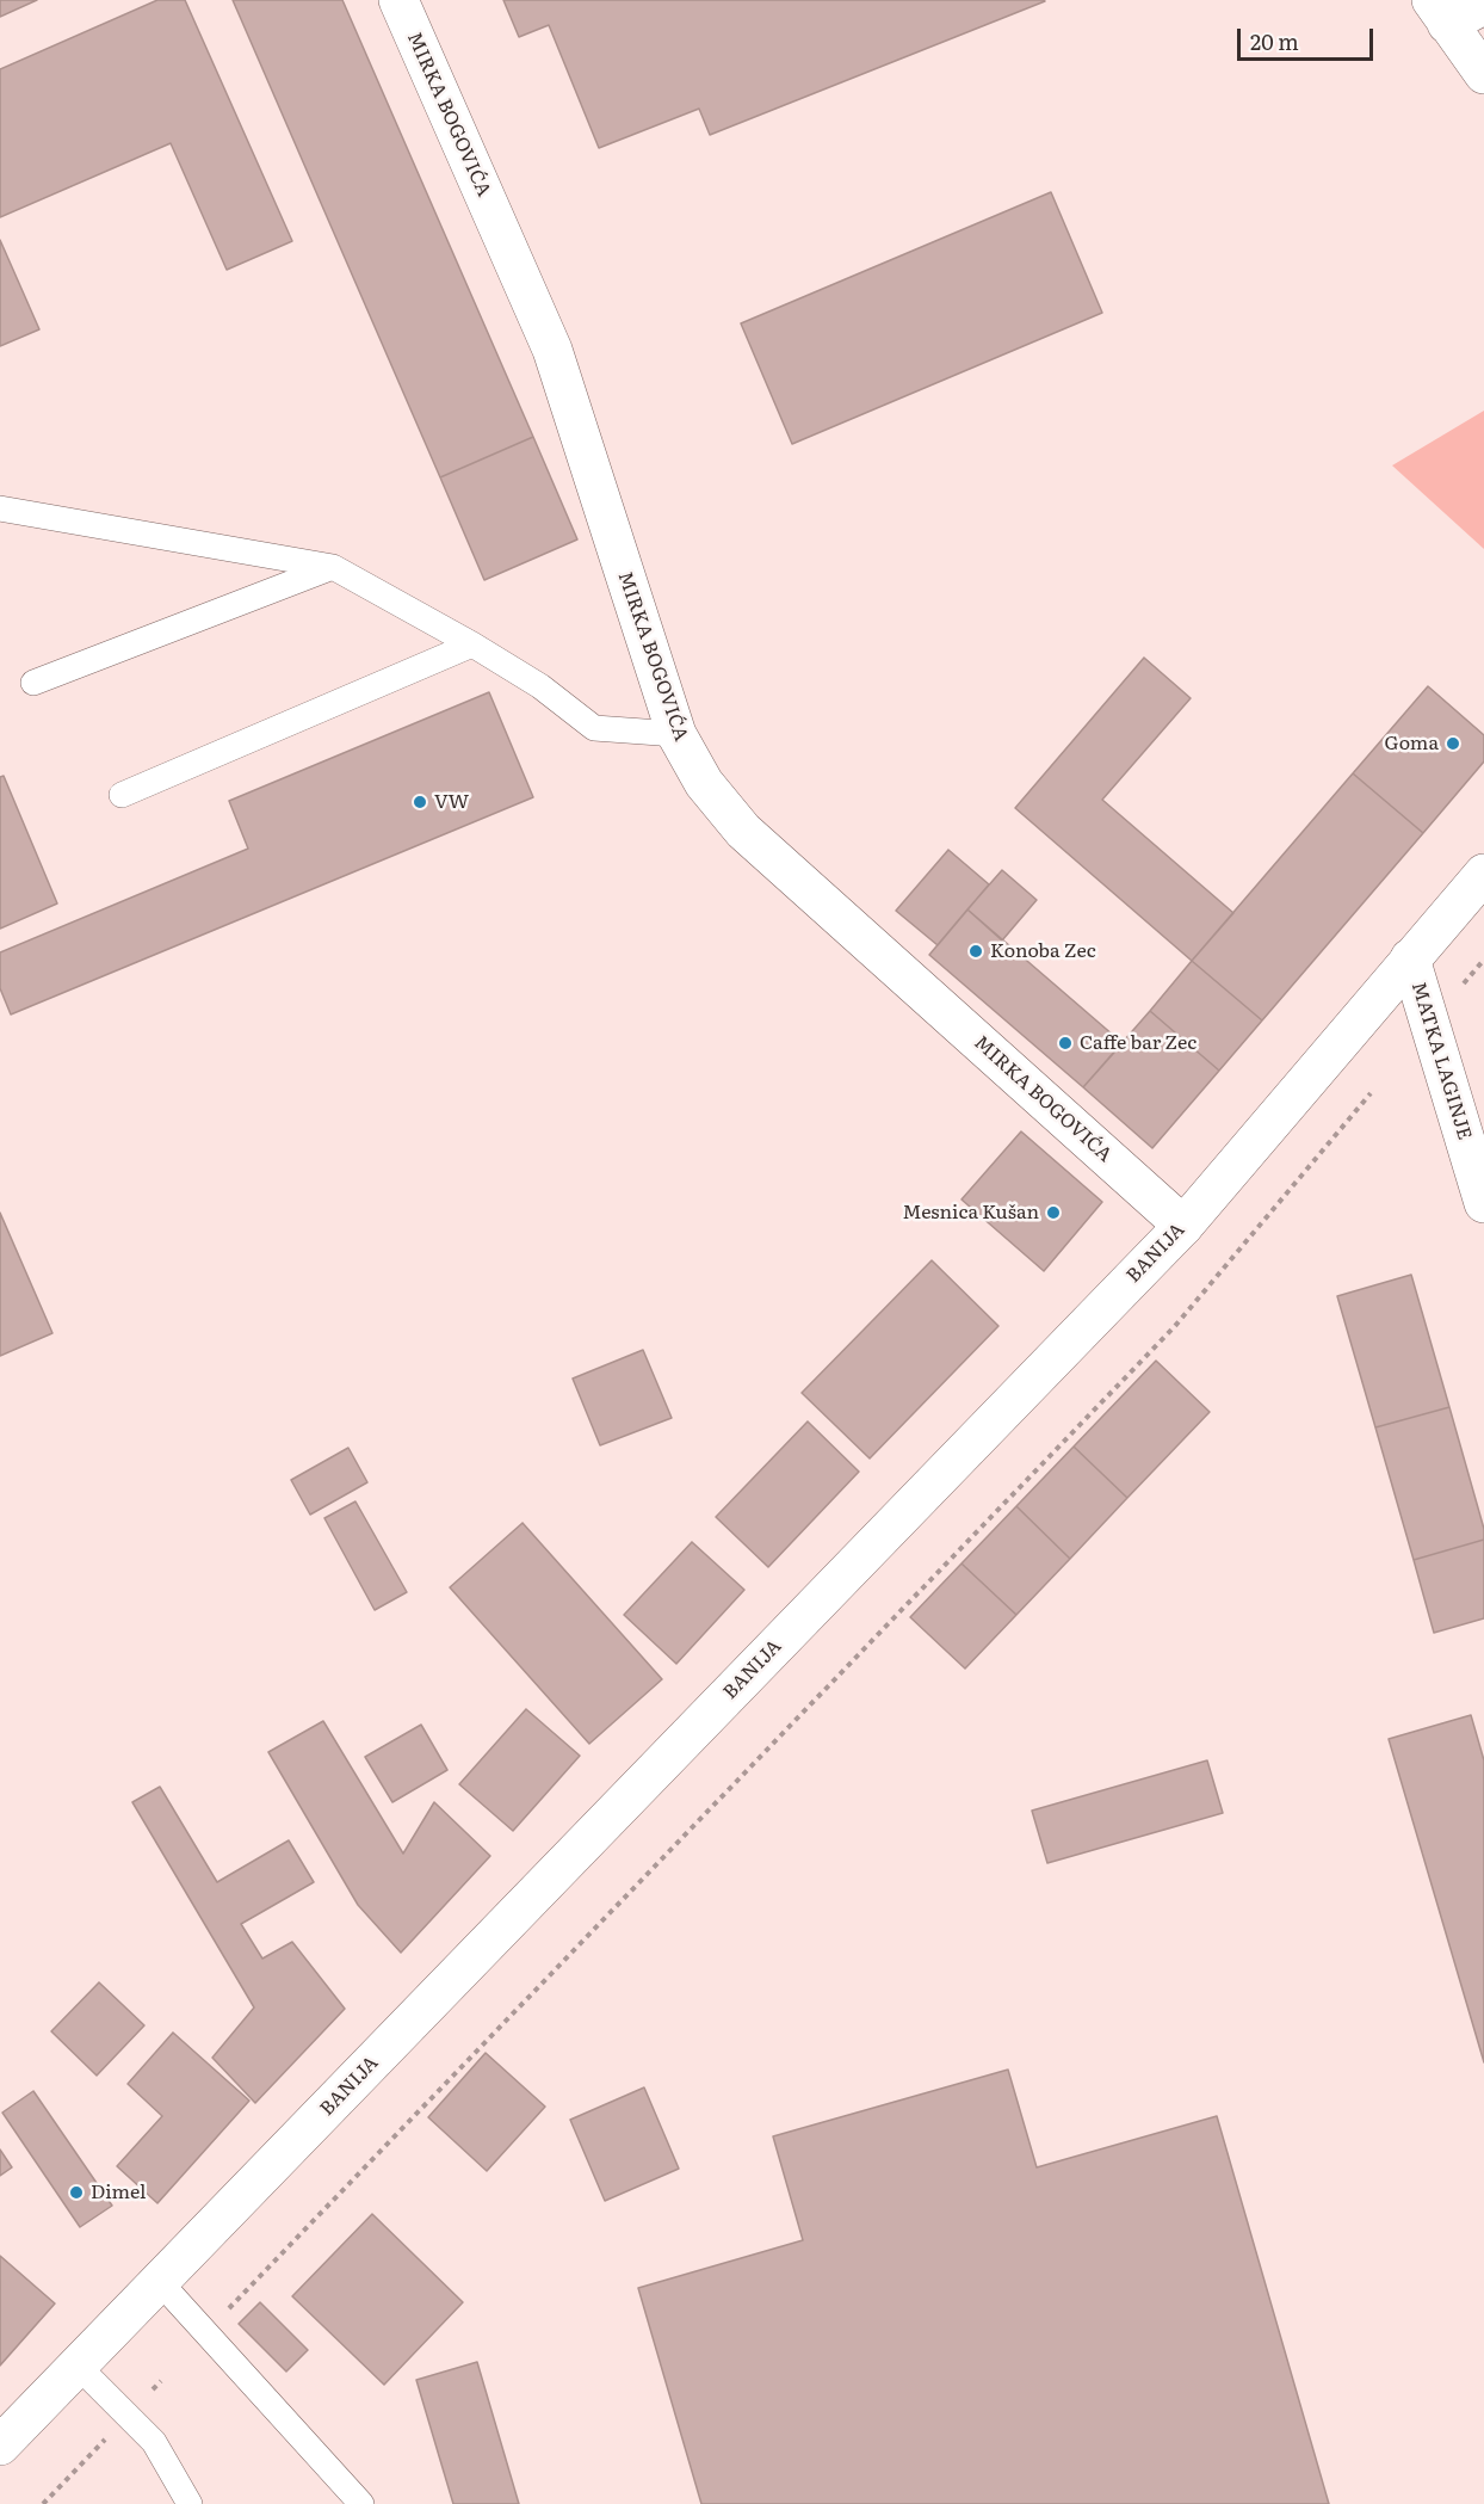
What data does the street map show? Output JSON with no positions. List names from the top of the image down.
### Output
{
  "streets": {
    "main road": ["MIRKA BOGOVIĆA", "MATKA LAGINJE", "BANIJA"]
  },
  "crossings": [
    ["MIRKA BOGOVIĆA", "BANIJA"],
    ["MATKA LAGINJE", "BANIJA"]
  ],
  "places": [
    "Goma",
    "VW",
    "Konoba Zec",
    "Caffe bar Zec",
    "Mesnica Kušan",
    "Dimel"
  ],
  "scale_bar": "20 m"
}
